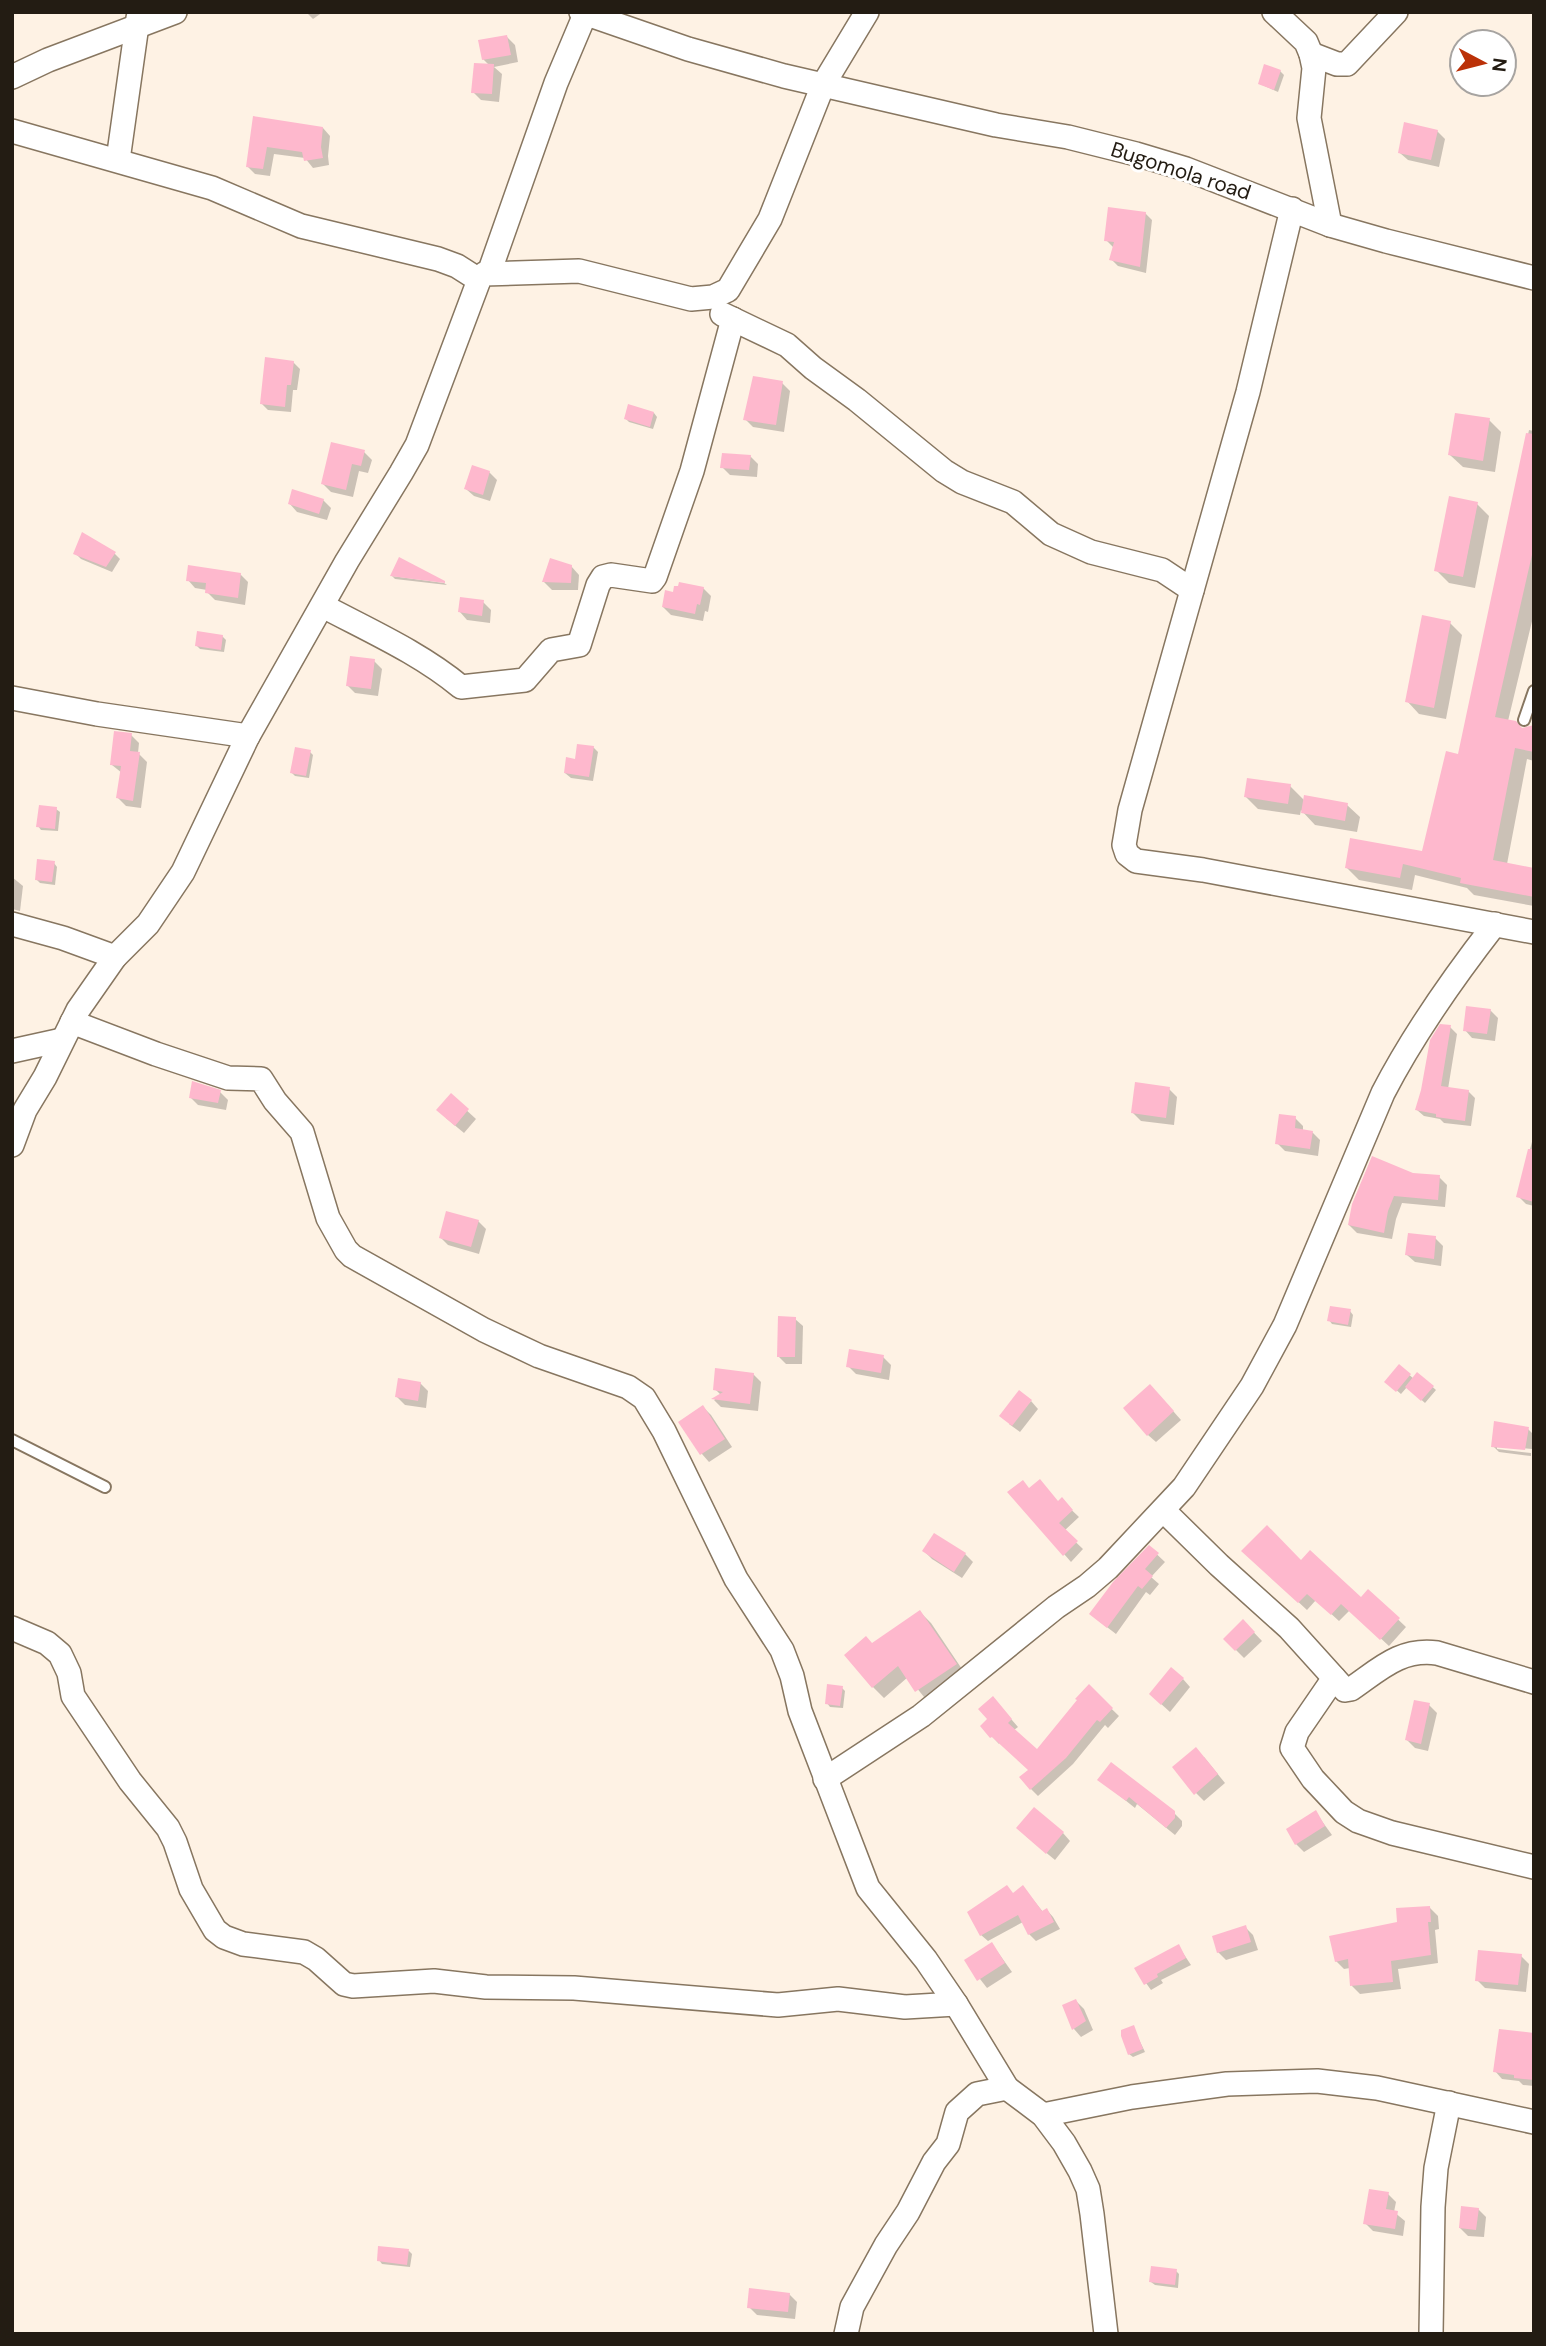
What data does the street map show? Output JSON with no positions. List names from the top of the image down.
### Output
{
  "streets": {
    "street": ["Bugomola road"]
  },
  "north": "right"
}
